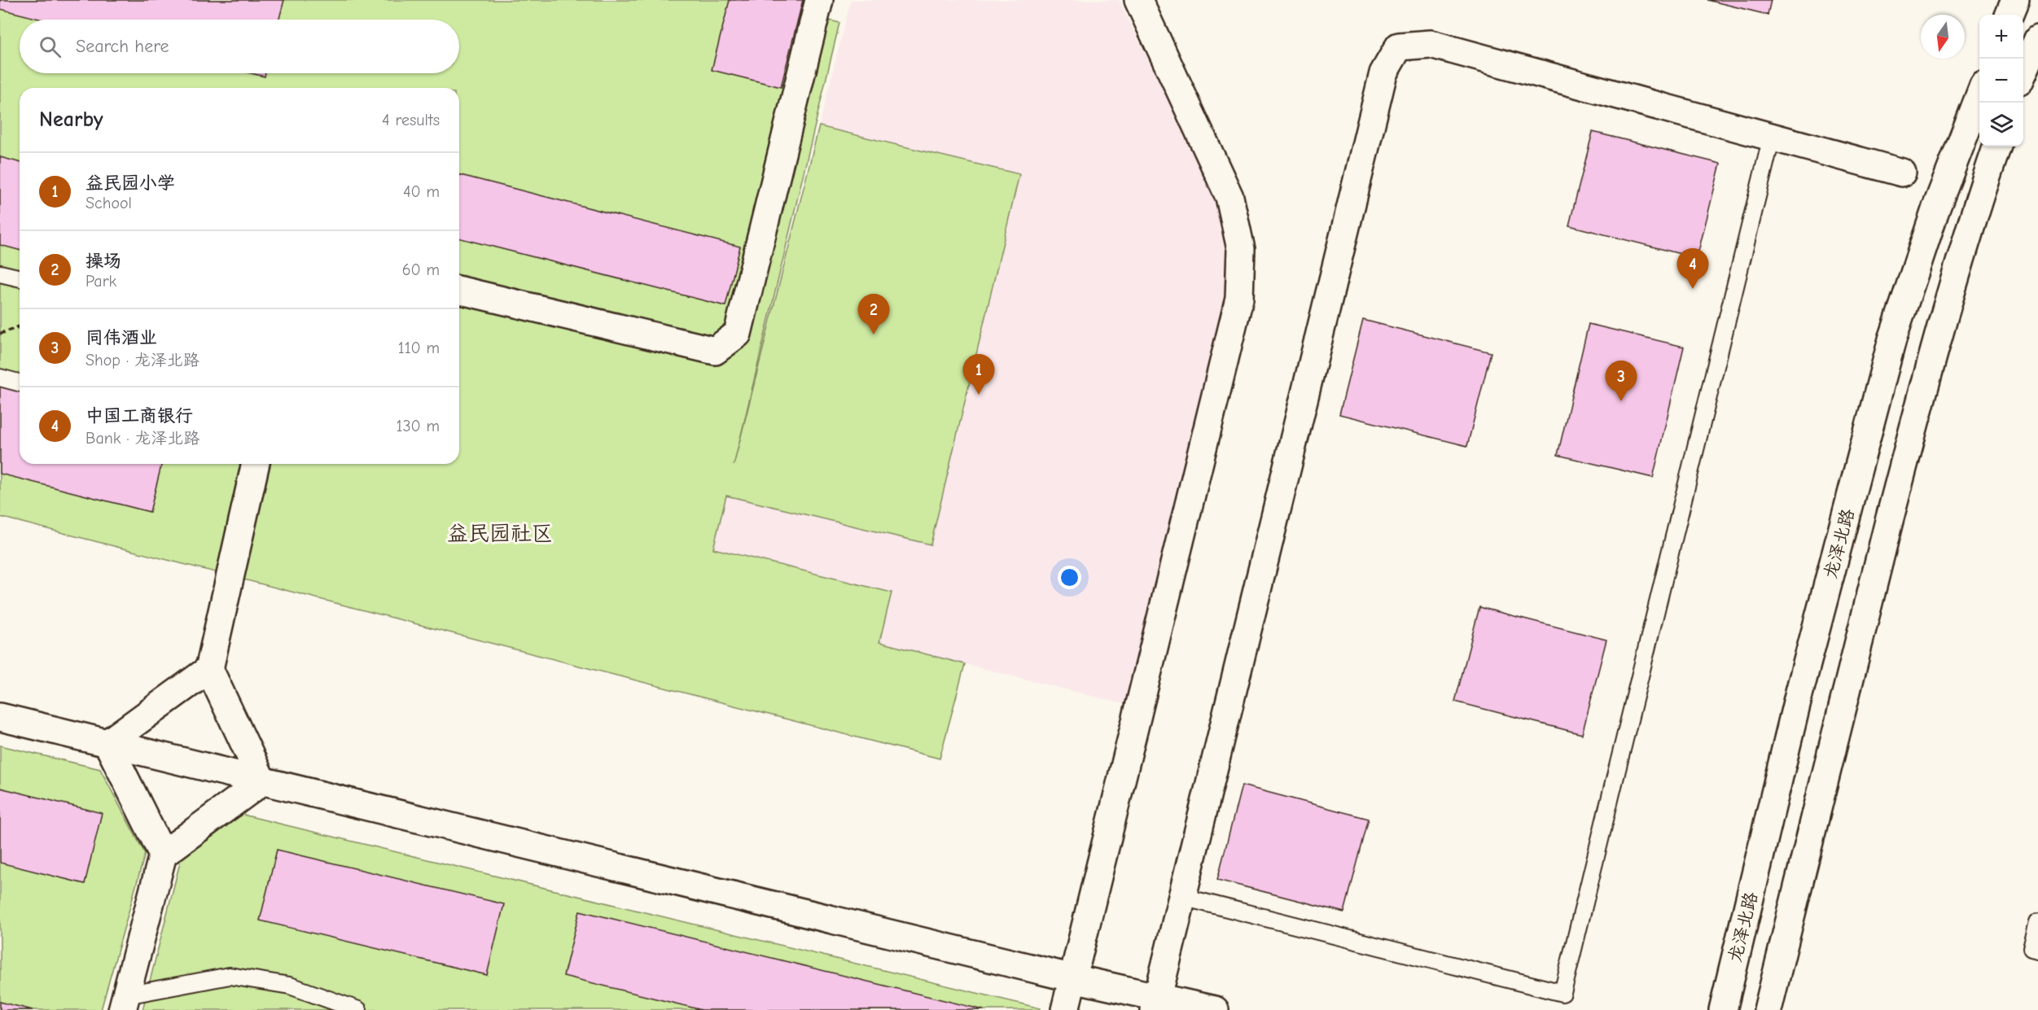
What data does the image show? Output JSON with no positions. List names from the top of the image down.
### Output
{
  "streets": {
    "street": ["龙泽北路"]
  },
  "districts": ["益民园社区"],
  "north": "bottom",
  "page": {
    "map_buttons": ["+", "−"],
    "search": "Search here",
    "heading": ["Nearby", "4 results"],
    "list": [
      {
        "mark": "1",
        "name": "益民园小学",
        "note": "School",
        "value": "40 m"
      },
      {
        "mark": "2",
        "name": "操场",
        "note": "Park",
        "value": "60 m"
      },
      {
        "mark": "3",
        "name": "同伟酒业",
        "note": "Shop · 龙泽北路",
        "value": "110 m"
      },
      {
        "mark": "4",
        "name": "中国工商银行",
        "note": "Bank · 龙泽北路",
        "value": "130 m"
      }
    ],
    "pins": [
      "4",
      "2",
      "1",
      "3"
    ]
  }
}
